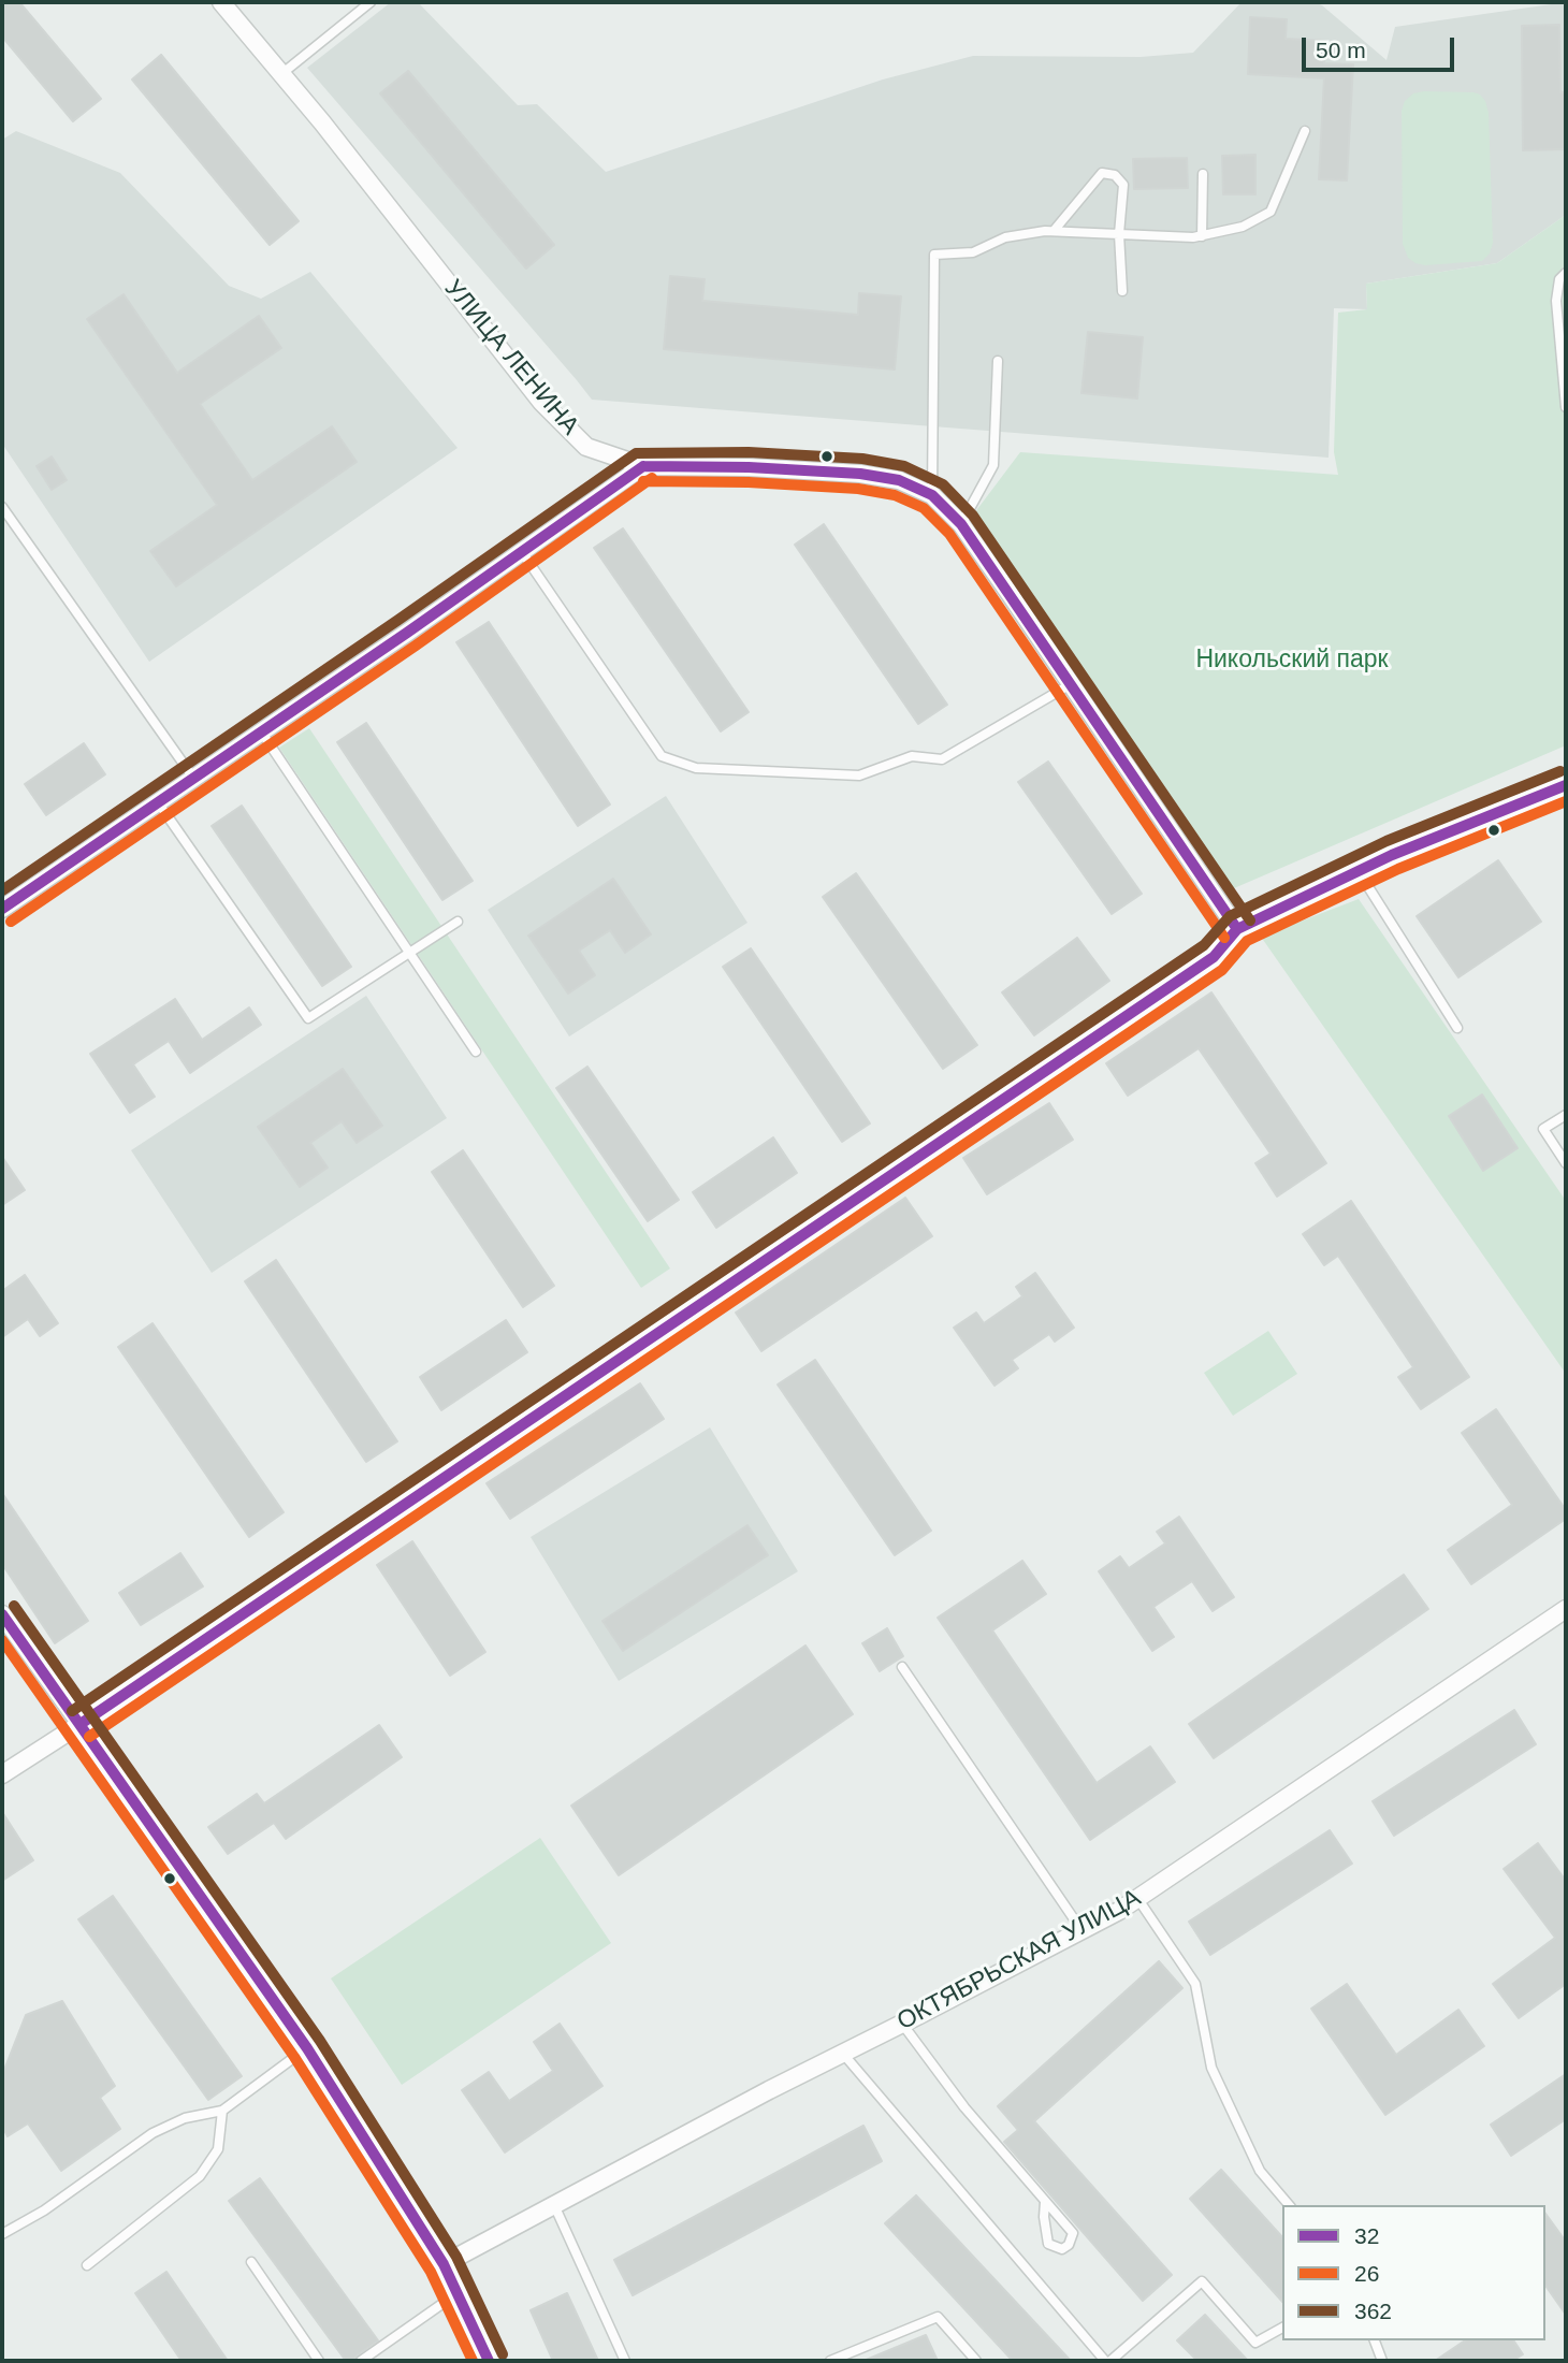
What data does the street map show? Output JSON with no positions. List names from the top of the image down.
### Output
{
  "streets": {
    "street": ["УЛИЦА ЛЕНИНА", "ОКТЯБРЬСКАЯ УЛИЦА"]
  },
  "parks": ["Никольский парк"],
  "lines": ["transit line 362", "transit line 32", "transit line 26"],
  "legend": ["32", "26", "362"],
  "scale_bar": "50 m"
}
